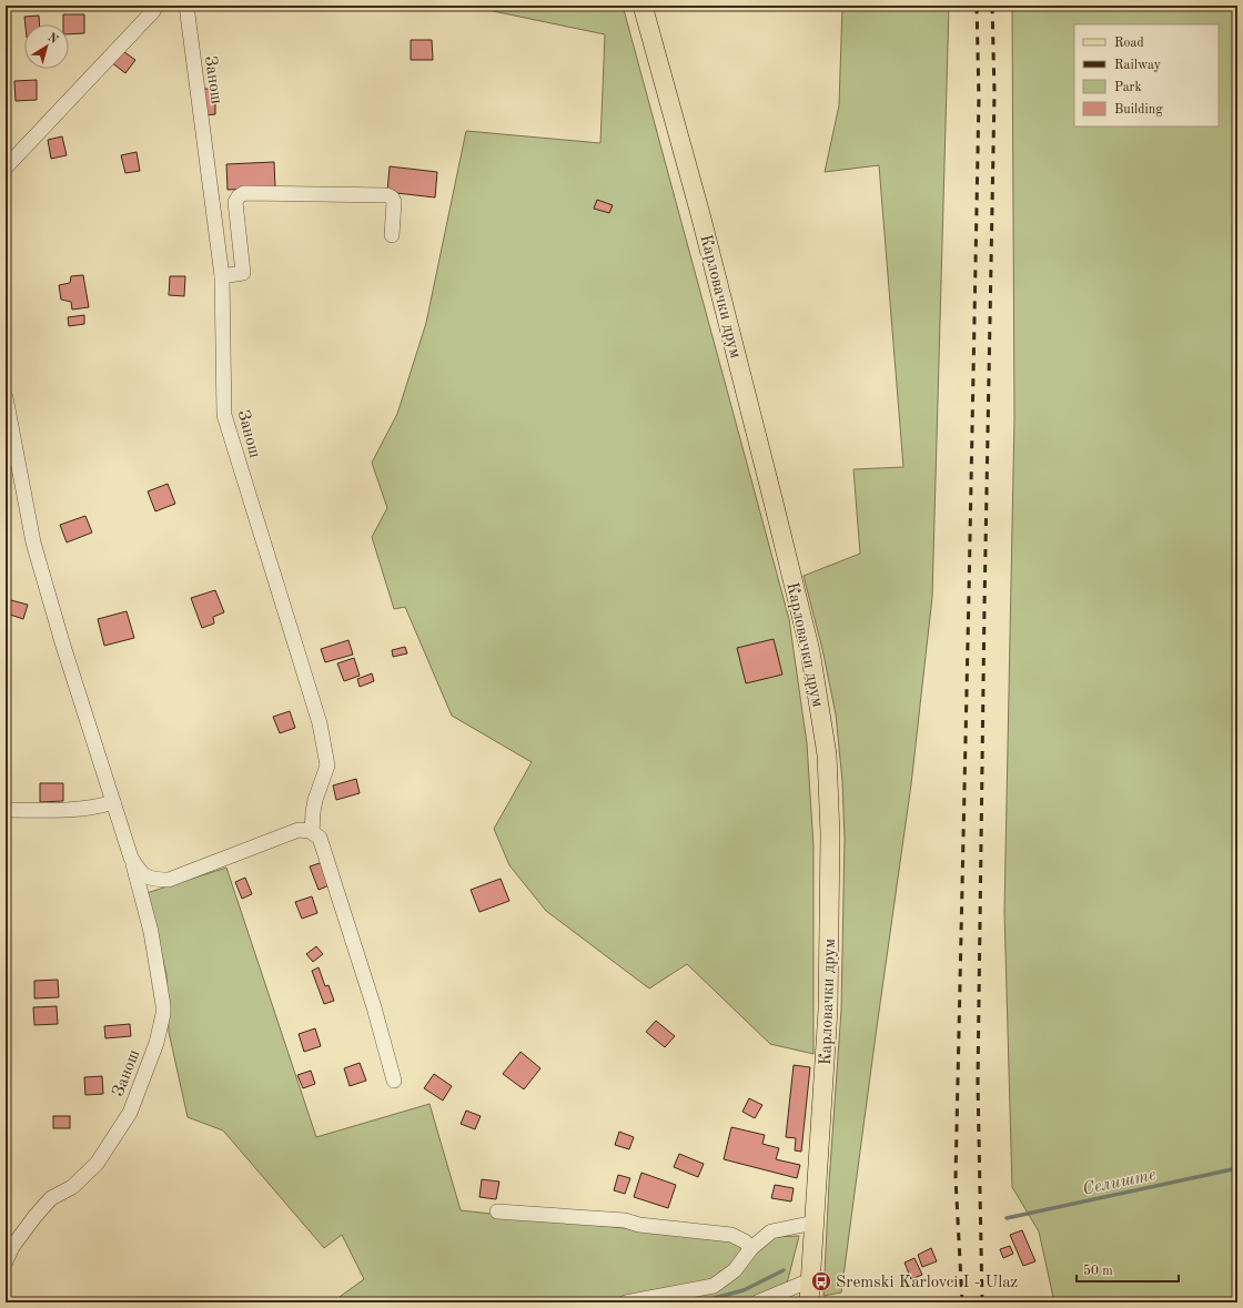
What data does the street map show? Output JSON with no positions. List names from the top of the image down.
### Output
{
  "streets": {
    "main road": ["Карловачки друм"],
    "street": ["Занош"]
  },
  "water": ["Селиште"],
  "places": {
    "bus stop": ["Sremski Karlovci I - Ulaz"]
  },
  "legend": [
    "Road",
    "Railway",
    "Park",
    "Building"
  ],
  "scale_bar": "50 m",
  "north": "top right"
}
